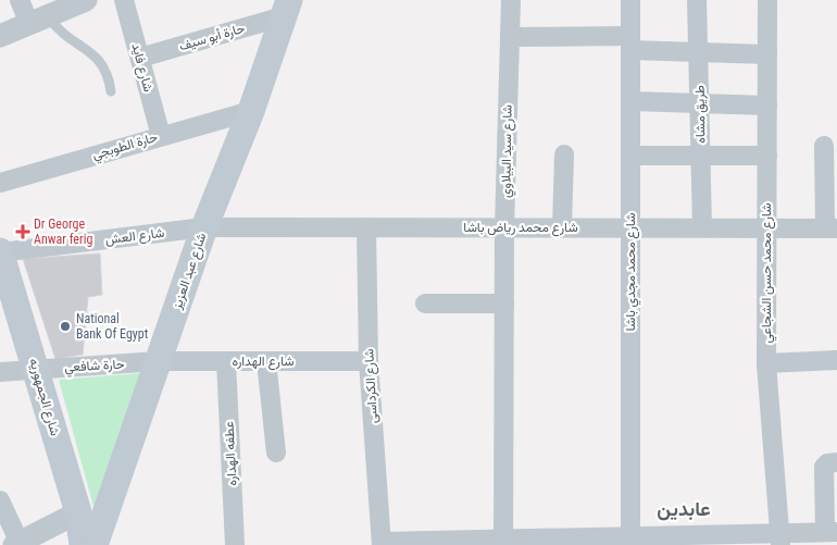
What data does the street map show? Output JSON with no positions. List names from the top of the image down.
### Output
{
  "streets": {
    "main road": ["شارع عبد العزيز", "شارع الجمهوريه"],
    "street": [
      "حارة أبو سيف",
      "شارع فايد",
      "طريق مشاه",
      "حارة الطوبجي",
      "شارع سيد البيلاوي",
      "شارع محمد رياض باشا",
      "شارع العش",
      "شارع محمد مجدي باشا",
      "شارع محمد حسن الشجاعي",
      "شارع الهداره",
      "حارة شافعي",
      "شارع الكرداسى",
      "عطفه الهداره"
    ]
  },
  "crossings": [
    ["حارة أبو سيف", "شارع فايد"],
    ["حارة أبو سيف", "شارع عبد العزيز"],
    ["شارع فايد", "حارة الطوبجي"],
    ["طريق مشاه", "شارع محمد رياض باشا"],
    ["حارة الطوبجي", "شارع عبد العزيز"],
    ["شارع سيد البيلاوي", "شارع محمد رياض باشا"],
    ["شارع محمد رياض باشا", "شارع العش"],
    ["شارع محمد رياض باشا", "شارع عبد العزيز"],
    ["شارع محمد رياض باشا", "شارع محمد مجدي باشا"],
    ["شارع محمد رياض باشا", "شارع محمد حسن الشجاعي"],
    ["شارع محمد رياض باشا", "شارع الكرداسى"],
    ["شارع العش", "شارع عبد العزيز"],
    ["شارع العش", "شارع الجمهوريه"],
    ["شارع عبد العزيز", "شارع الهداره"],
    ["شارع عبد العزيز", "حارة شافعي"],
    ["شارع الهداره", "حارة شافعي"],
    ["شارع الهداره", "شارع الكرداسى"],
    ["شارع الهداره", "عطفه الهداره"],
    ["حارة شافعي", "شارع الجمهوريه"]
  ],
  "districts": ["عابدين"],
  "places": {
    "health": ["Dr George Anwar ferig"],
    "other": ["National Bank Of Egypt"]
  }
}
